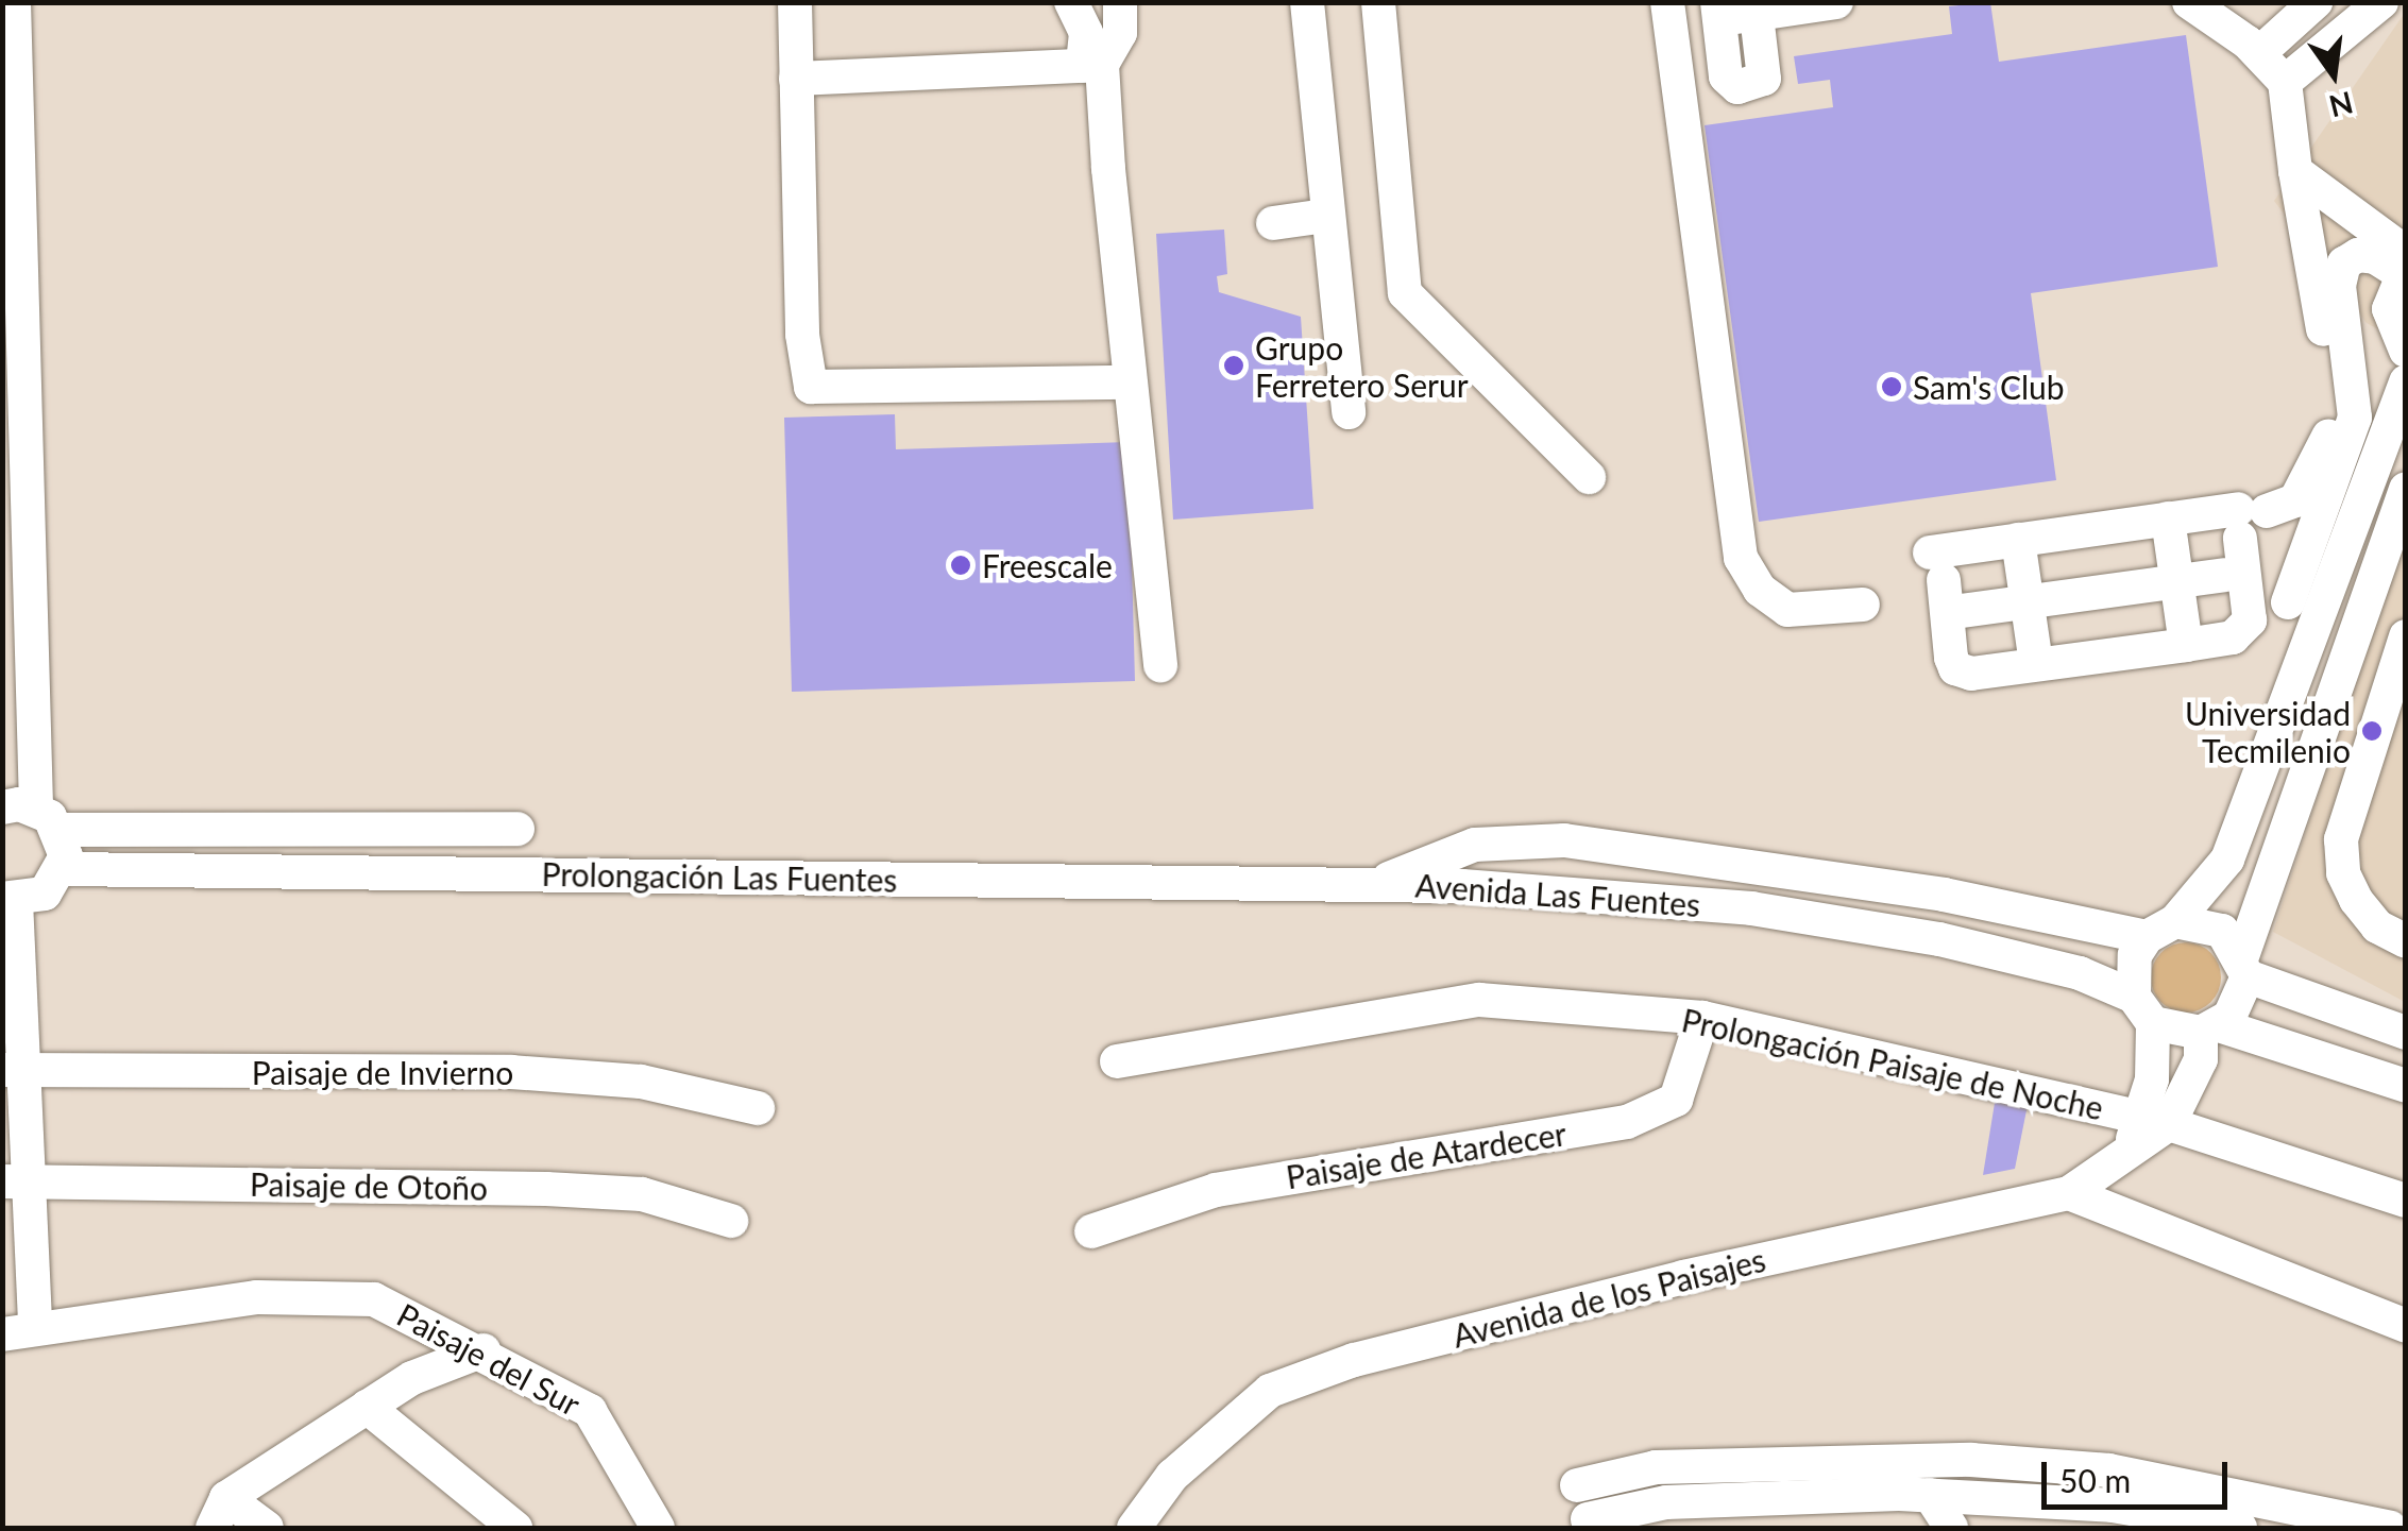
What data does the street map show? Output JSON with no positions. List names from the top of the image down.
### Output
{
  "streets": {
    "street": [
      "Prolongación Las Fuentes",
      "Avenida Las Fuentes",
      "Prolongación Paisaje de Noche",
      "Paisaje de Invierno",
      "Paisaje de Atardecer",
      "Paisaje de Otoño",
      "Avenida de los Paisajes",
      "Paisaje del Sur"
    ]
  },
  "crossings": [
    ["Prolongación Las Fuentes", "Avenida Las Fuentes"],
    ["Avenida Las Fuentes", "Avenida de los Paisajes"],
    ["Prolongación Paisaje de Noche", "Paisaje de Atardecer"],
    ["Prolongación Paisaje de Noche", "Avenida de los Paisajes"]
  ],
  "places": [
    "Grupo Ferretero Serur",
    "Sam's Club",
    "Freescale",
    "Universidad Tecmilenio"
  ],
  "scale_bar": "50 m",
  "north": "bottom"
}
